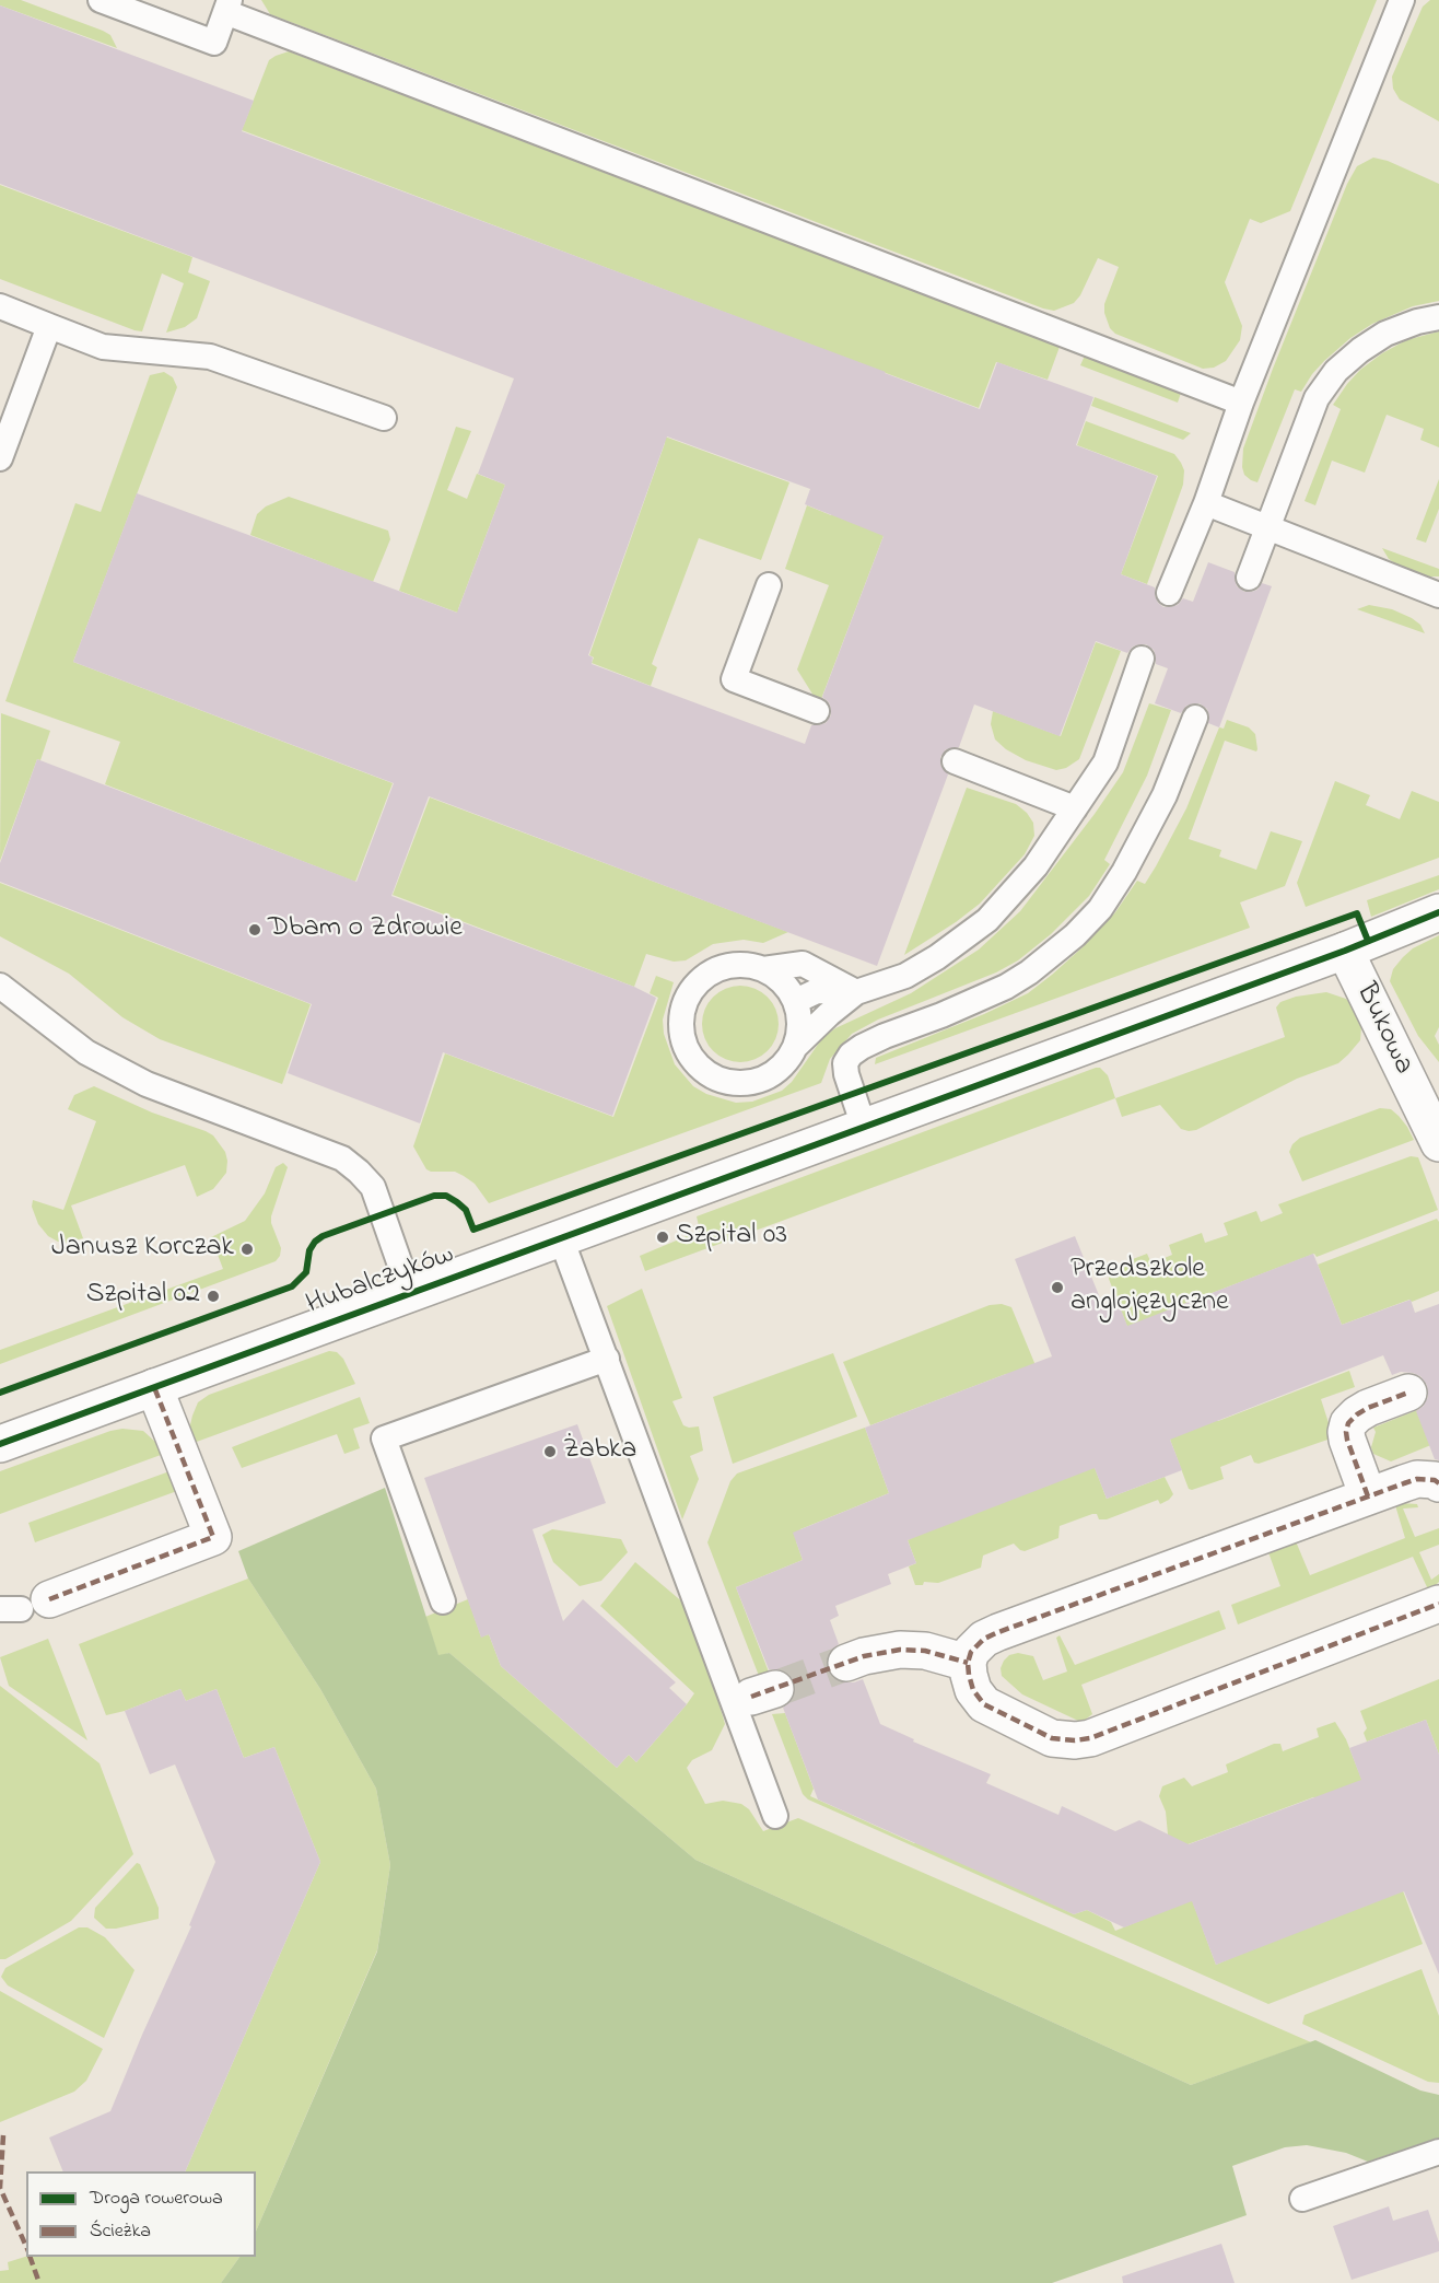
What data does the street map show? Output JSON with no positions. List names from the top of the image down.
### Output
{
  "streets": {
    "street": ["Bukowa", "Hubalczyków"]
  },
  "crossings": [
    ["Bukowa", "Hubalczyków"]
  ],
  "places": [
    "Dbam o Zdrowie",
    "Szpital 03",
    "Janusz Korczak",
    "Przedszkole anglojęzyczne",
    "Szpital 02",
    "Żabka"
  ],
  "legend": ["Droga rowerowa", "Ścieżka"]
}
